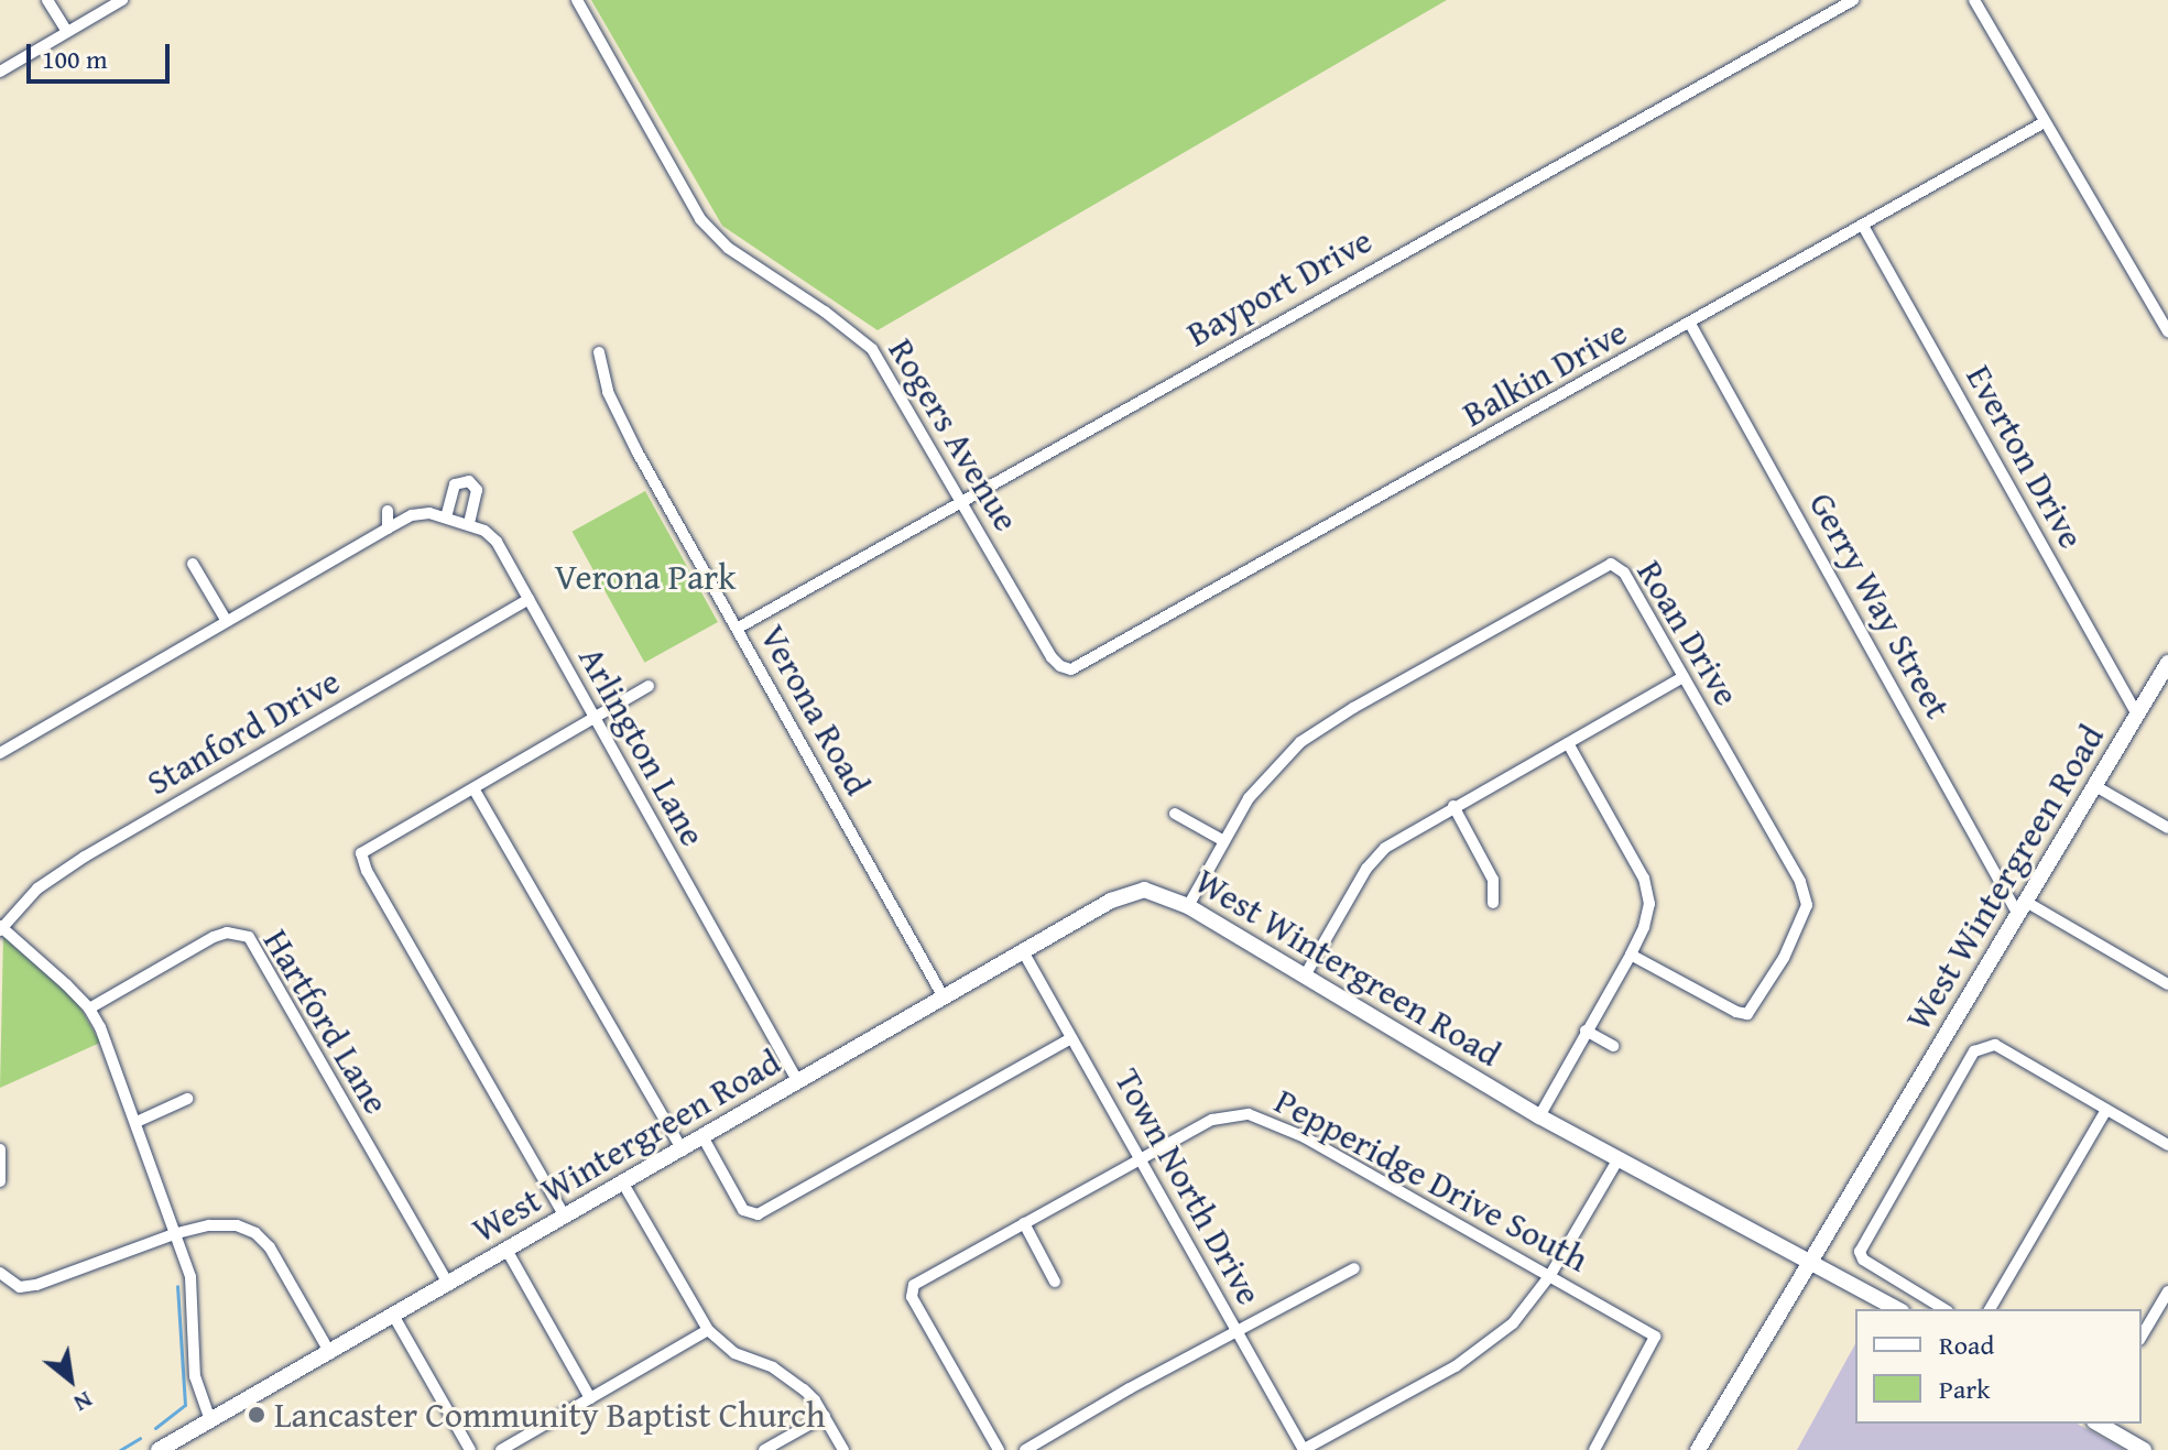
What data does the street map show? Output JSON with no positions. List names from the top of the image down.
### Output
{
  "streets": {
    "street": [
      "Bayport Drive",
      "Balkin Drive",
      "Rogers Avenue",
      "Everton Drive",
      "Gerry Way Street",
      "Roan Drive",
      "Verona Road",
      "Stanford Drive",
      "Arlington Lane",
      "West Wintergreen Road",
      "Hartford Lane",
      "Pepperidge Drive South",
      "Town North Drive"
    ]
  },
  "crossings": [
    ["Bayport Drive", "Rogers Avenue"],
    ["Bayport Drive", "Verona Road"],
    ["Balkin Drive", "Rogers Avenue"],
    ["Balkin Drive", "Everton Drive"],
    ["Balkin Drive", "Gerry Way Street"],
    ["Everton Drive", "West Wintergreen Road"],
    ["Gerry Way Street", "West Wintergreen Road"],
    ["Roan Drive", "West Wintergreen Road"],
    ["Verona Road", "West Wintergreen Road"],
    ["Stanford Drive", "Arlington Lane"],
    ["Arlington Lane", "West Wintergreen Road"],
    ["West Wintergreen Road", "Hartford Lane"],
    ["West Wintergreen Road", "Town North Drive"],
    ["Pepperidge Drive South", "Town North Drive"]
  ],
  "parks": ["Verona Park"],
  "places": ["Lancaster Community Baptist Church"],
  "legend": ["Road", "Park"],
  "scale_bar": "100 m",
  "north": "bottom right"
}
